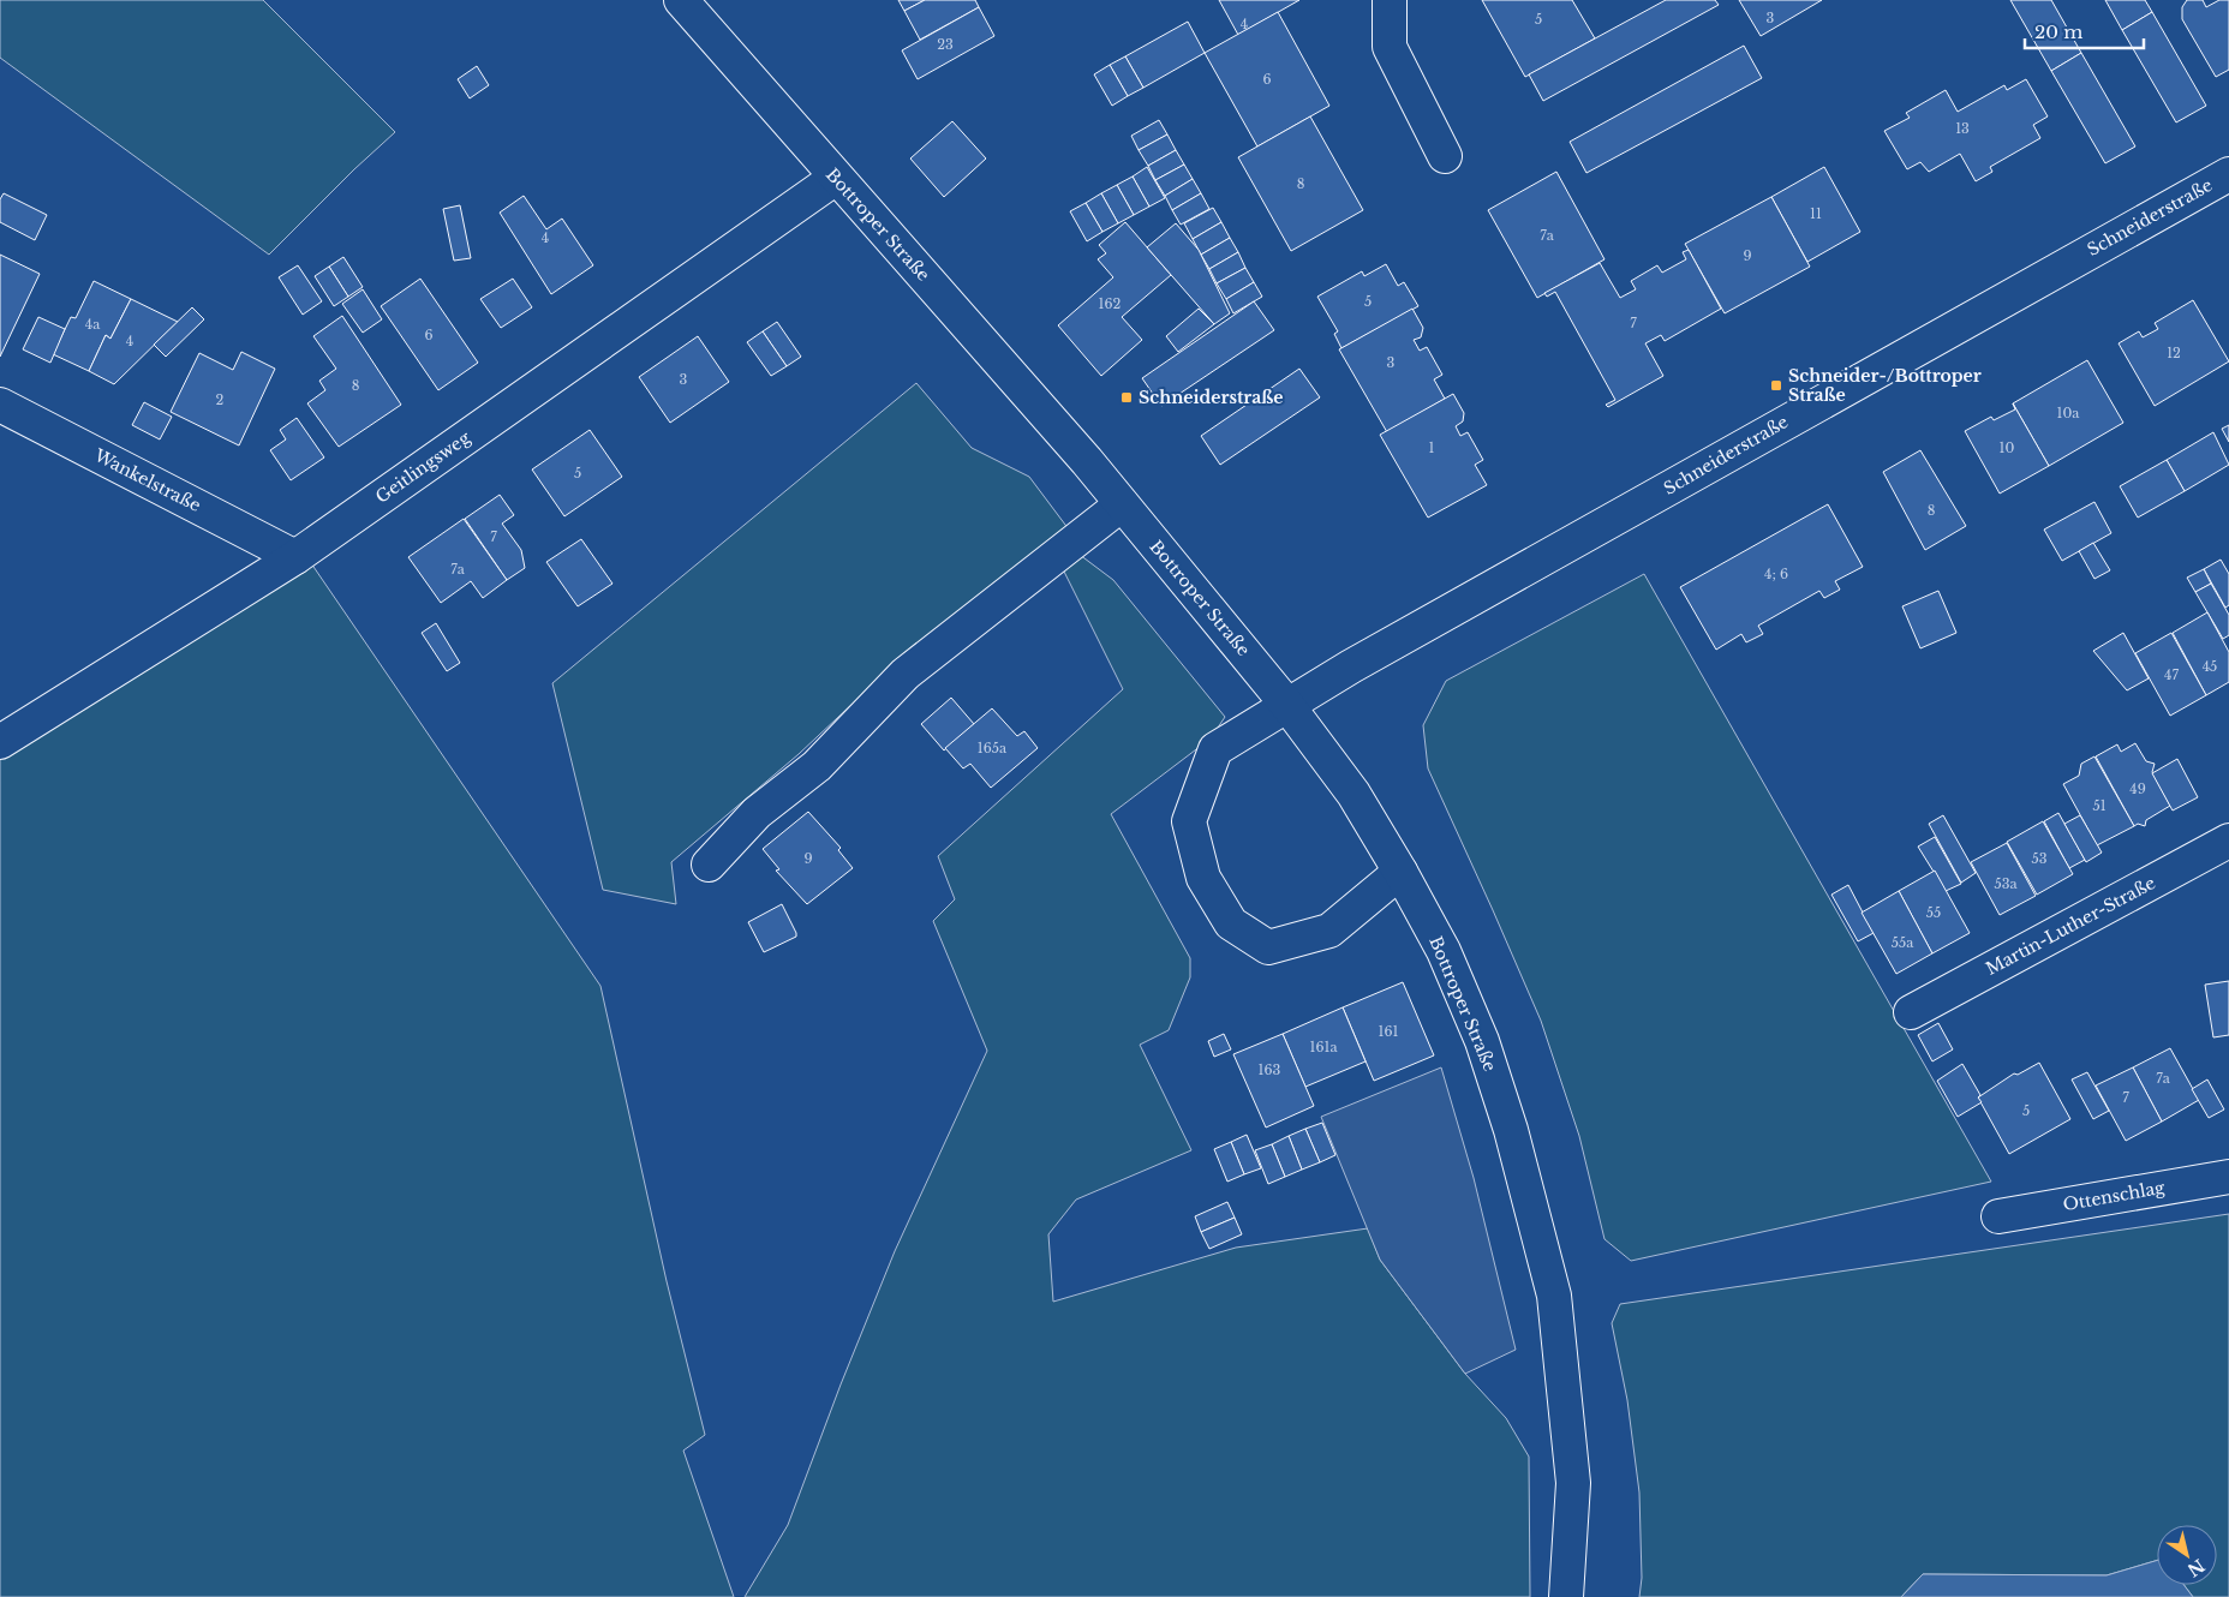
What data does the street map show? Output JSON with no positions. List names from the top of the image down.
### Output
{
  "streets": {
    "street": [
      "Schneiderstraße",
      "Bottroper Straße",
      "Geitlingsweg",
      "Wankelstraße",
      "Martin-Luther-Straße",
      "Ottenschlag"
    ]
  },
  "crossings": [
    ["Schneiderstraße", "Bottroper Straße"],
    ["Bottroper Straße", "Geitlingsweg"],
    ["Geitlingsweg", "Wankelstraße"]
  ],
  "places": {
    "transit": ["Schneider-/Bottroper Straße", "Schneiderstraße"]
  },
  "house_numbers": [
    "3",
    "5",
    "4",
    "23",
    "6",
    "13",
    "8",
    "11",
    "7a",
    "4",
    "9",
    "5",
    "162",
    "7",
    "4a",
    "6",
    "4",
    "12",
    "3",
    "3",
    "8",
    "2",
    "10a",
    "1",
    "10",
    "5",
    "8",
    "7",
    "7a",
    "4; 6",
    "45",
    "47",
    "165a",
    "49",
    "51",
    "9",
    "53",
    "53a",
    "55",
    "55a",
    "161",
    "161a",
    "163",
    "7a",
    "7",
    "5"
  ],
  "scale_bar": "20 m",
  "north": "bottom right"
}
